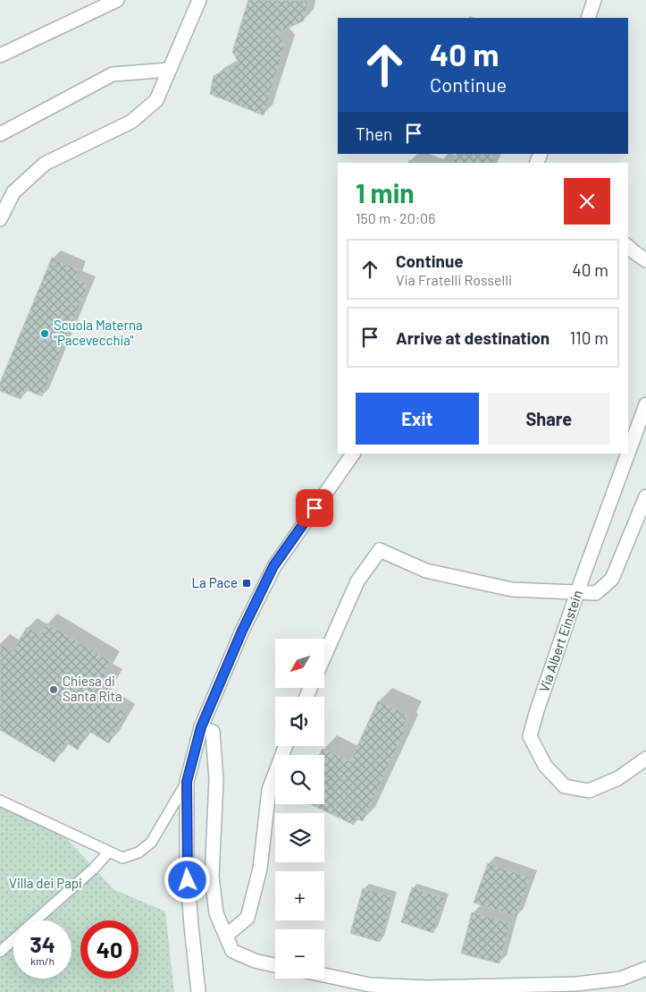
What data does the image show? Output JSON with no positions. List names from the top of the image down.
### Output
{
  "streets": {
    "street": ["Via Albert Einstein"]
  },
  "parks": ["Villa dei Papi"],
  "places": {
    "other": ["Scuola Materna \"Pacevecchia\"", "Chiesa di Santa Rita"],
    "transit": ["La Pace"]
  },
  "north": "bottom left",
  "page": {
    "turn": ["40 m", "Continue"],
    "then": "Then",
    "heading": ["1 min", "150 m · 20:06"],
    "list": [
      {
        "name": "Continue",
        "note": "Via Fratelli Rosselli",
        "value": "40 m"
      },
      {
        "name": "Arrive at destination",
        "value": "110 m"
      }
    ],
    "buttons": ["Exit", "Share"],
    "map_buttons": ["+", "−"],
    "speed": "34 km/h",
    "limit": "40"
  }
}
